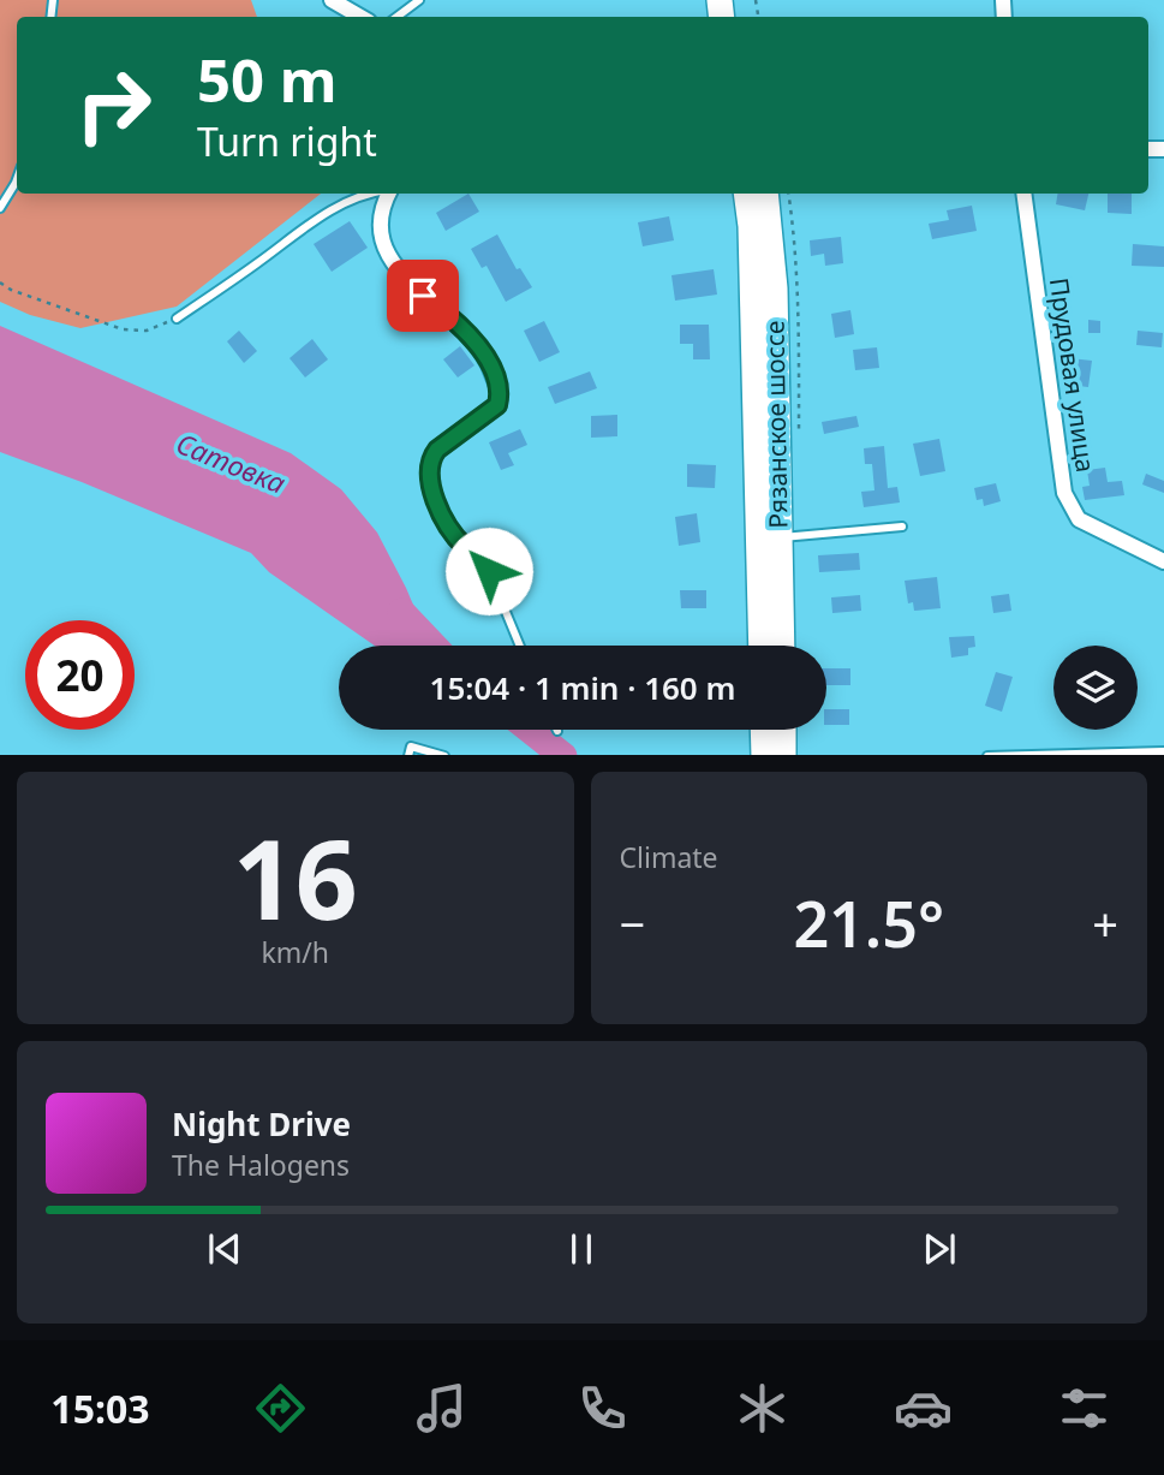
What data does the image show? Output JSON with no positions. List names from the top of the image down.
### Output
{
  "streets": {
    "main road": ["Рязанское шоссе"],
    "street": ["Прудовая улица"]
  },
  "water": ["Сатовка"],
  "page": {
    "turn": ["50 m", "Turn right"],
    "limit": "20",
    "trip": "15:04 · 1 min · 160 m",
    "tile": [
      ["16", "km/h"],
      "Climate"
    ],
    "heat": ["−", "21.5°", "+"],
    "song": ["Night Drive", "The Halogens"],
    "tabs": "15:03"
  }
}
